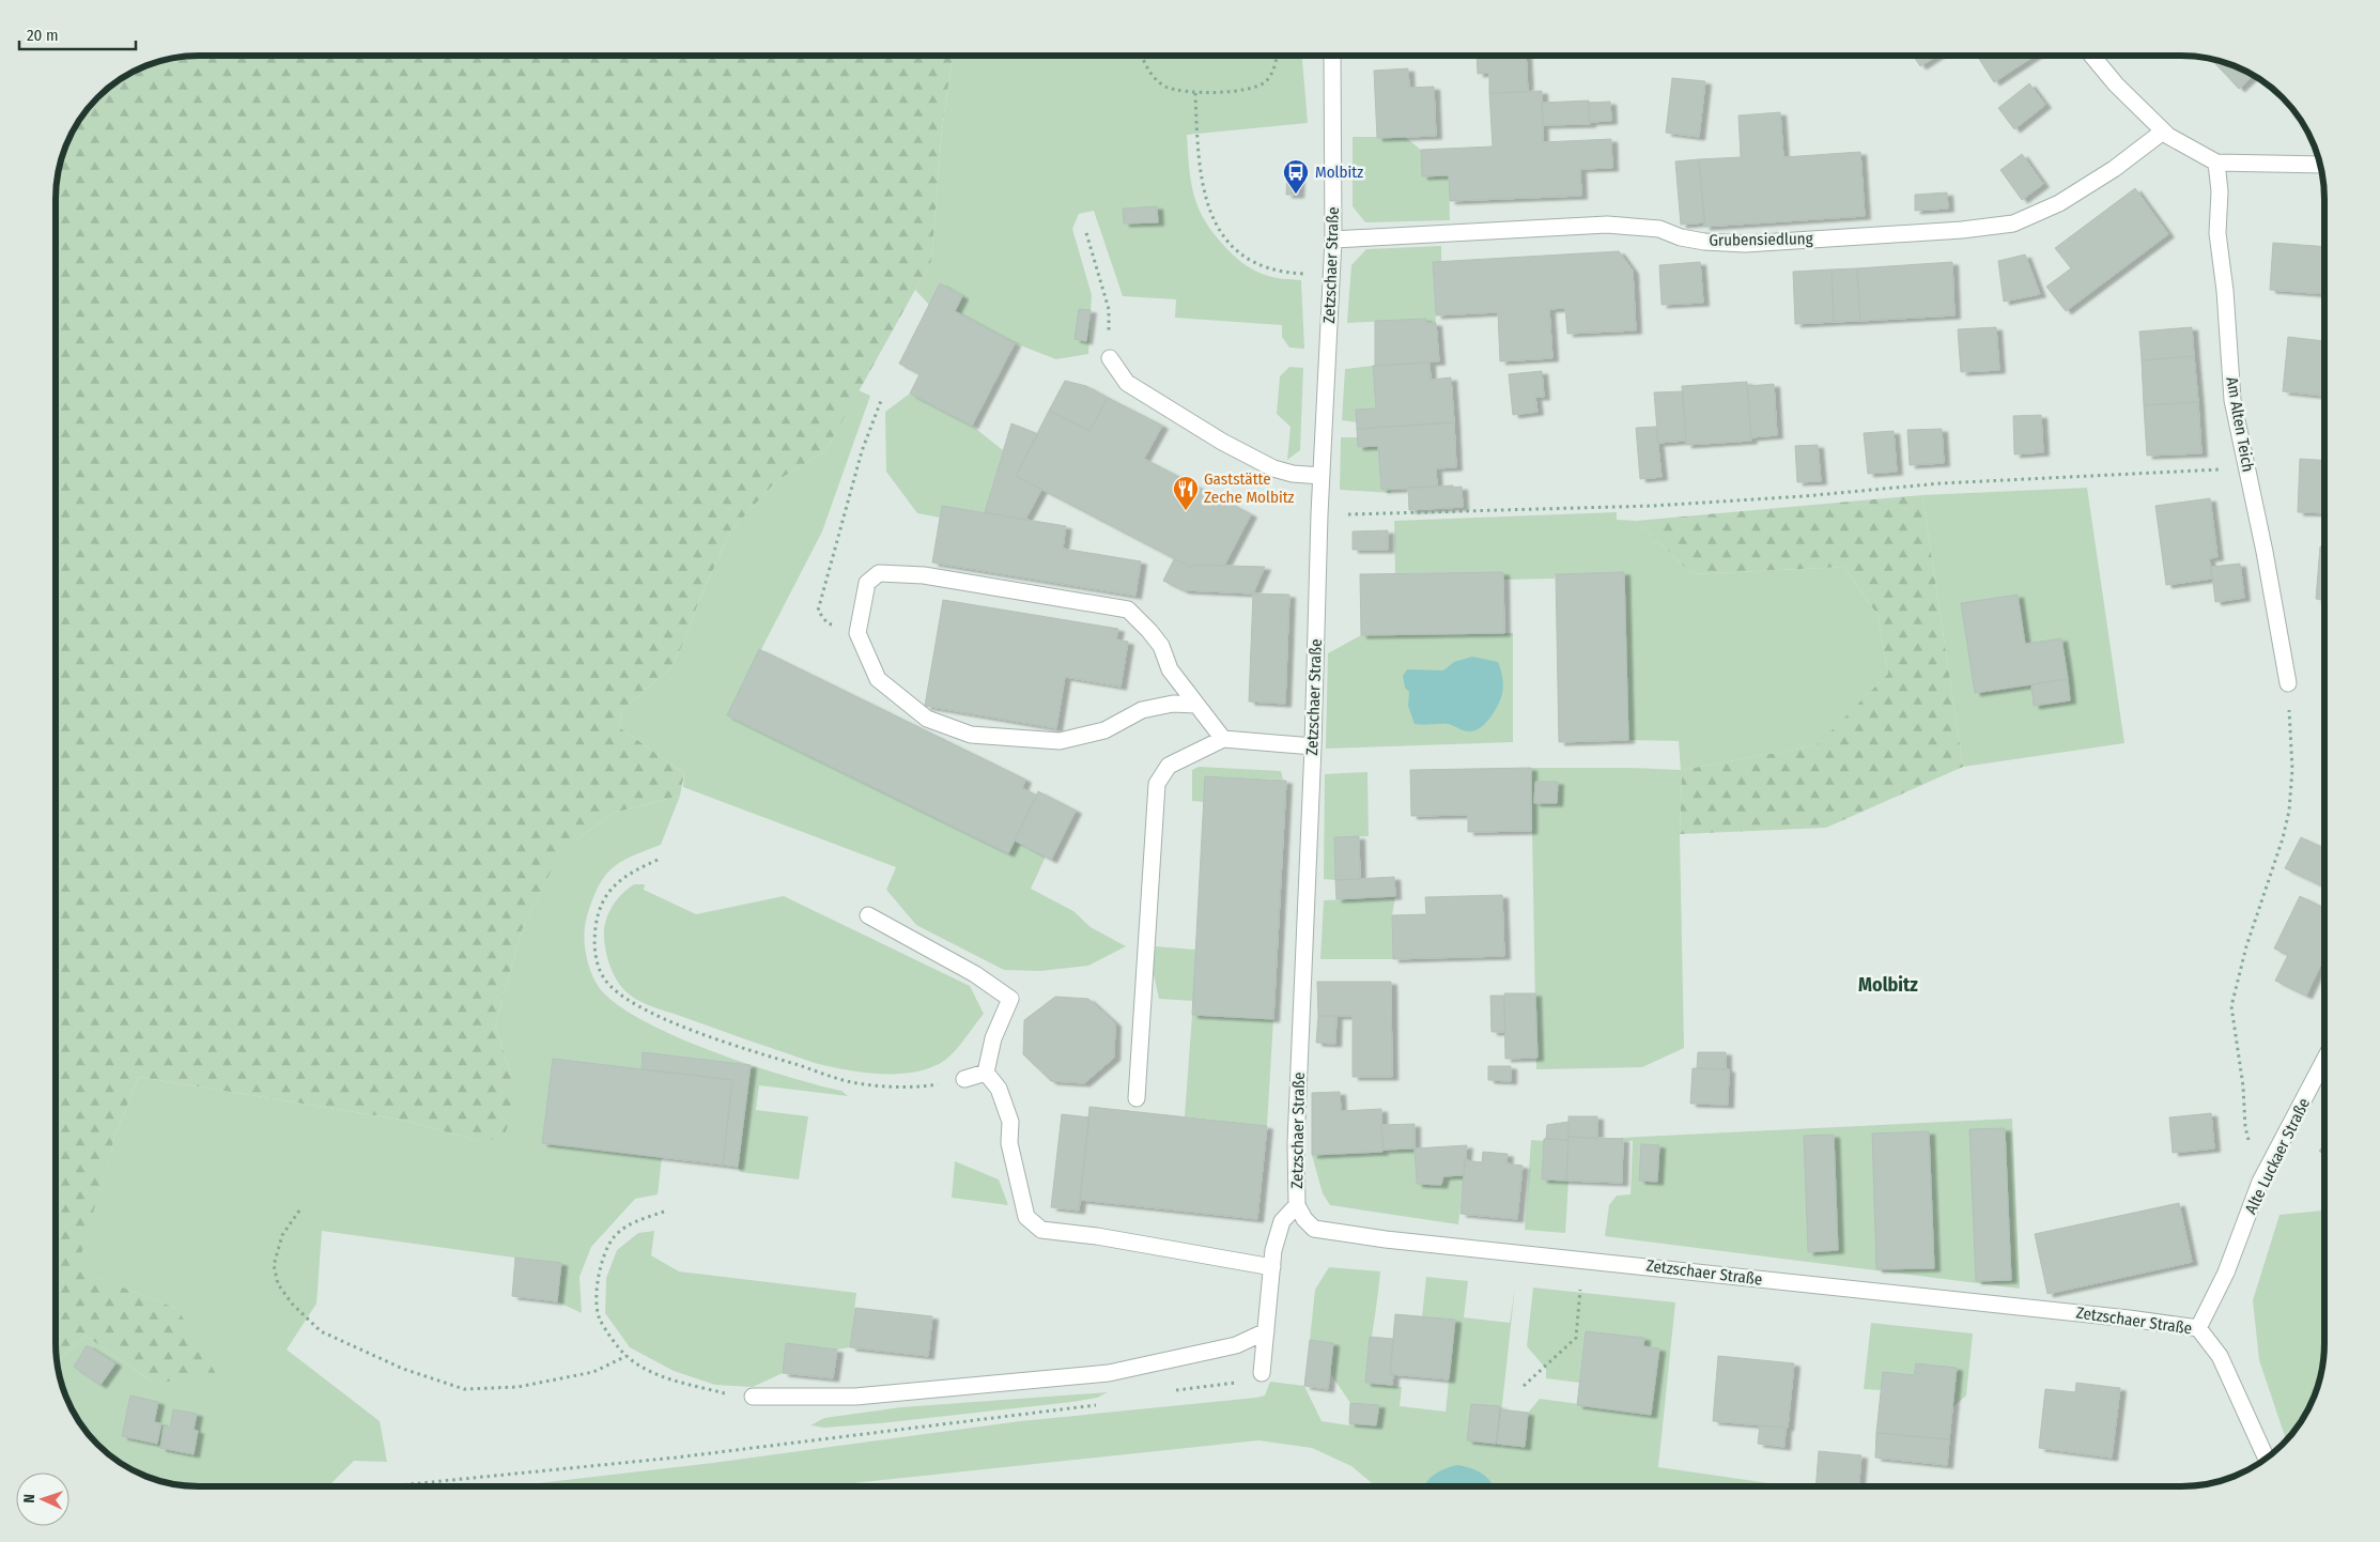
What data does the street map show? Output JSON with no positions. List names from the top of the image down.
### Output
{
  "streets": {
    "street": [
      "Grubensiedlung",
      "Zetzschaer Straße",
      "Am Alten Teich",
      "Alte Luckaer Straße"
    ]
  },
  "crossings": [
    ["Grubensiedlung", "Zetzschaer Straße"],
    ["Zetzschaer Straße", "Alte Luckaer Straße"]
  ],
  "districts": ["Molbitz"],
  "places": {
    "bus stop": ["Molbitz"],
    "restaurant": ["Gaststätte Zeche Molbitz"]
  },
  "scale_bar": "20 m",
  "north": "left"
}
